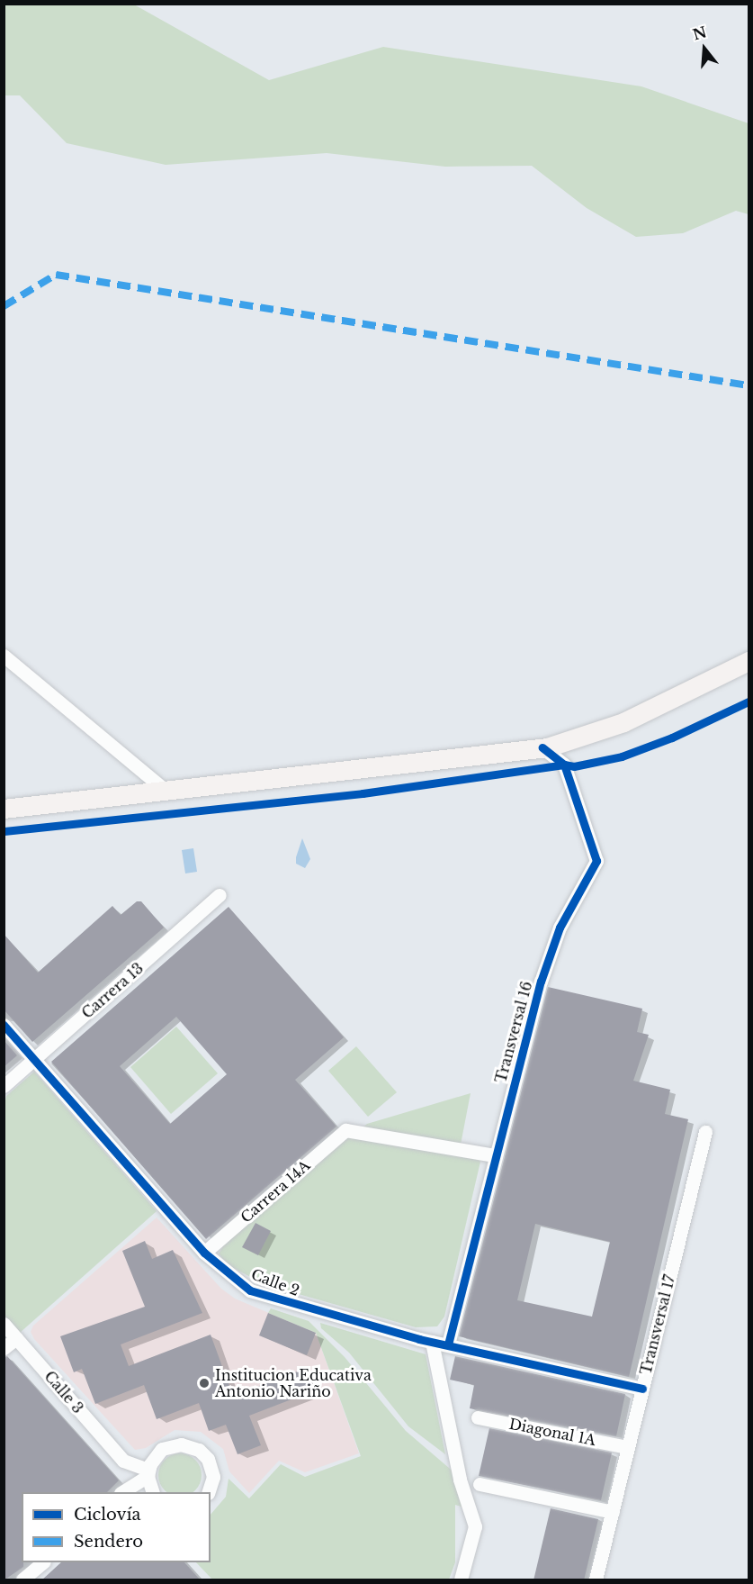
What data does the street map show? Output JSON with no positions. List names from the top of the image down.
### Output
{
  "streets": {
    "street": [
      "Carrera 13",
      "Transversal 16",
      "Carrera 14A",
      "Calle 2",
      "Transversal 17",
      "Calle 3",
      "Diagonal 1A"
    ]
  },
  "crossings": [
    ["Carrera 13", "Calle 2"],
    ["Transversal 16", "Carrera 14A"],
    ["Transversal 16", "Calle 2"],
    ["Carrera 14A", "Calle 2"],
    ["Calle 2", "Transversal 17"],
    ["Transversal 17", "Diagonal 1A"]
  ],
  "places": ["Institucion Educativa Antonio Nariño"],
  "legend": ["Ciclovía", "Sendero"],
  "north": "top"
}
